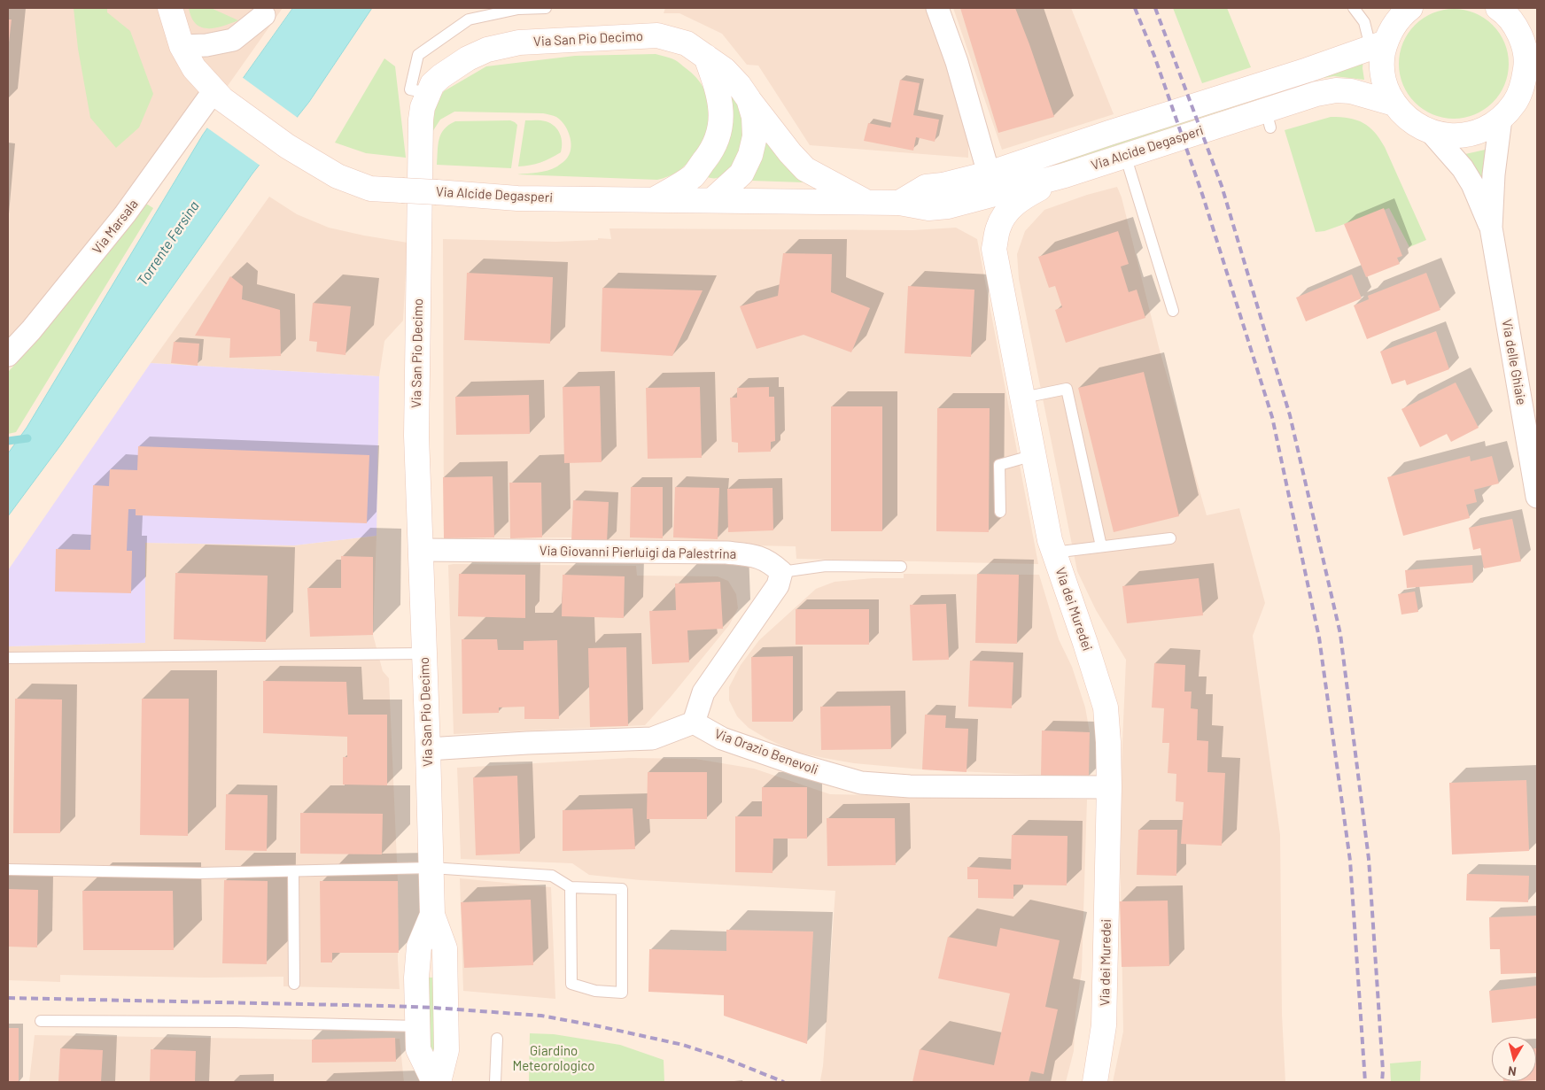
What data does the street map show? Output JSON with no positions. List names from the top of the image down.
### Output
{
  "streets": {
    "street": [
      "Via San Pio Decimo",
      "Via Alcide Degasperi",
      "Via Marsala",
      "Via delle Ghiaie",
      "Via Giovanni Pierluigi da Palestrina",
      "Via dei Muredei",
      "Via Orazio Benevoli"
    ]
  },
  "crossings": [
    ["Via San Pio Decimo", "Via Alcide Degasperi"],
    ["Via San Pio Decimo", "Via Giovanni Pierluigi da Palestrina"],
    ["Via Alcide Degasperi", "Via Marsala"],
    ["Via Alcide Degasperi", "Via dei Muredei"],
    ["Via dei Muredei", "Via Orazio Benevoli"]
  ],
  "water": ["Torrente Fersina"],
  "parks": ["Giardino Meteorologico"],
  "north": "bottom"
}
